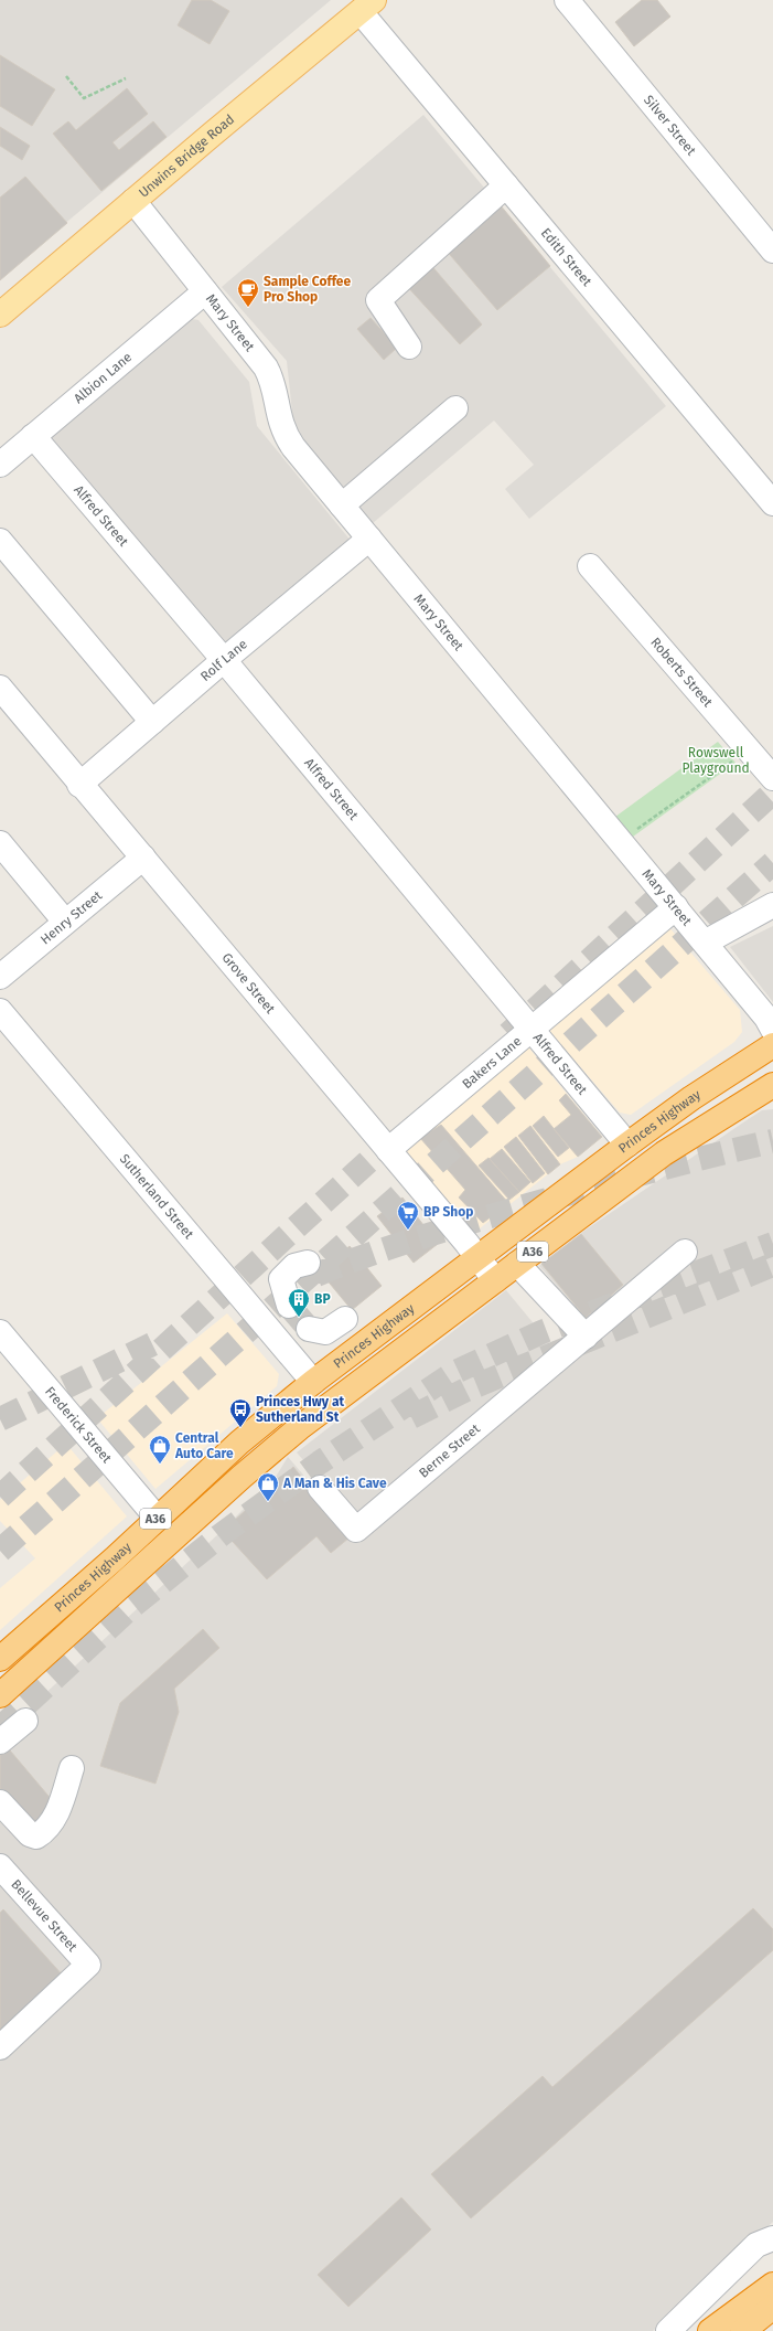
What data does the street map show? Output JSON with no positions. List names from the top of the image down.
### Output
{
  "streets": {
    "highway": ["Princes Highway", "A36"],
    "main road": ["Unwins Bridge Road"],
    "street": [
      "Silver Street",
      "Edith Street",
      "Mary Street",
      "Albion Lane",
      "Alfred Street",
      "Rolf Lane",
      "Roberts Street",
      "Henry Street",
      "Grove Street",
      "Bakers Lane",
      "Sutherland Street",
      "Frederick Street",
      "Berne Street",
      "Bellevue Street"
    ]
  },
  "crossings": [
    ["Unwins Bridge Road", "Edith Street"],
    ["Unwins Bridge Road", "Mary Street"],
    ["Mary Street", "Albion Lane"],
    ["Mary Street", "Rolf Lane"],
    ["Mary Street", "Bakers Lane"],
    ["Albion Lane", "Alfred Street"],
    ["Alfred Street", "Rolf Lane"],
    ["Alfred Street", "Bakers Lane"],
    ["Alfred Street", "Princes Highway"],
    ["Rolf Lane", "Grove Street"],
    ["Henry Street", "Grove Street"],
    ["Grove Street", "Bakers Lane"],
    ["Grove Street", "Princes Highway"],
    ["Princes Highway", "Sutherland Street"],
    ["Princes Highway", "Frederick Street"]
  ],
  "parks": ["Rowswell Playground"],
  "places": {
    "cafe": ["Sample Coffee Pro Shop"],
    "supermarket": ["BP Shop"],
    "building": ["BP"],
    "bus stop": ["Princes Hwy at Sutherland St"],
    "shop": ["Central Auto Care", "A Man & His Cave"]
  }
}
